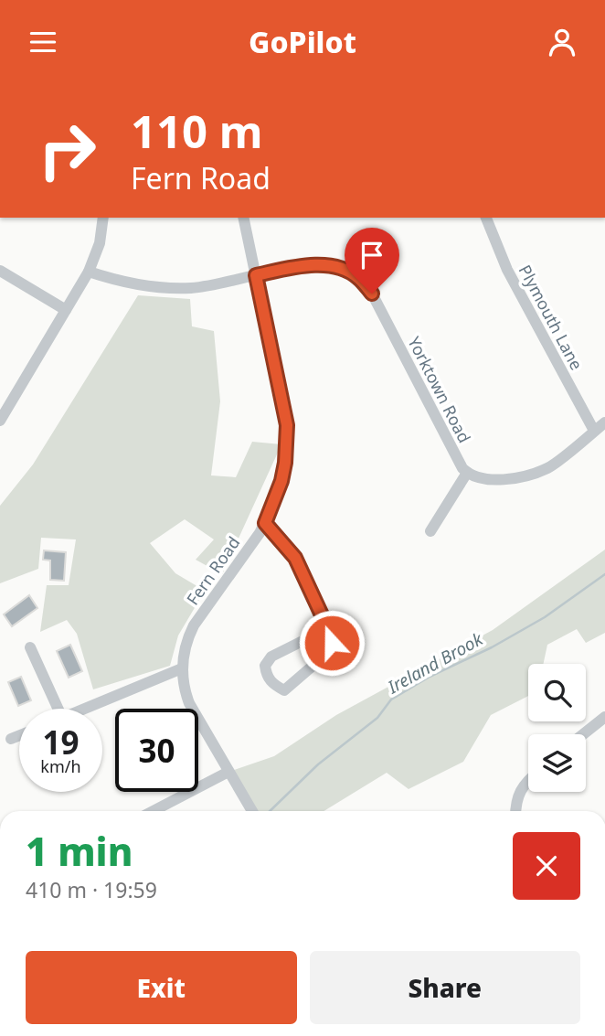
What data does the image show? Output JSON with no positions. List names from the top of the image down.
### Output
{
  "streets": {
    "street": ["Plymouth Lane", "Yorktown Road", "Fern Road"]
  },
  "crossings": [
    ["Yorktown Road", "Fern Road"]
  ],
  "water": ["Ireland Brook"],
  "page": {
    "header": "GoPilot",
    "turn": ["110 m", "Fern Road"],
    "speed": "19 km/h",
    "limit": "30",
    "heading": ["1 min", "410 m · 19:59"],
    "buttons": ["Exit", "Share"]
  }
}
